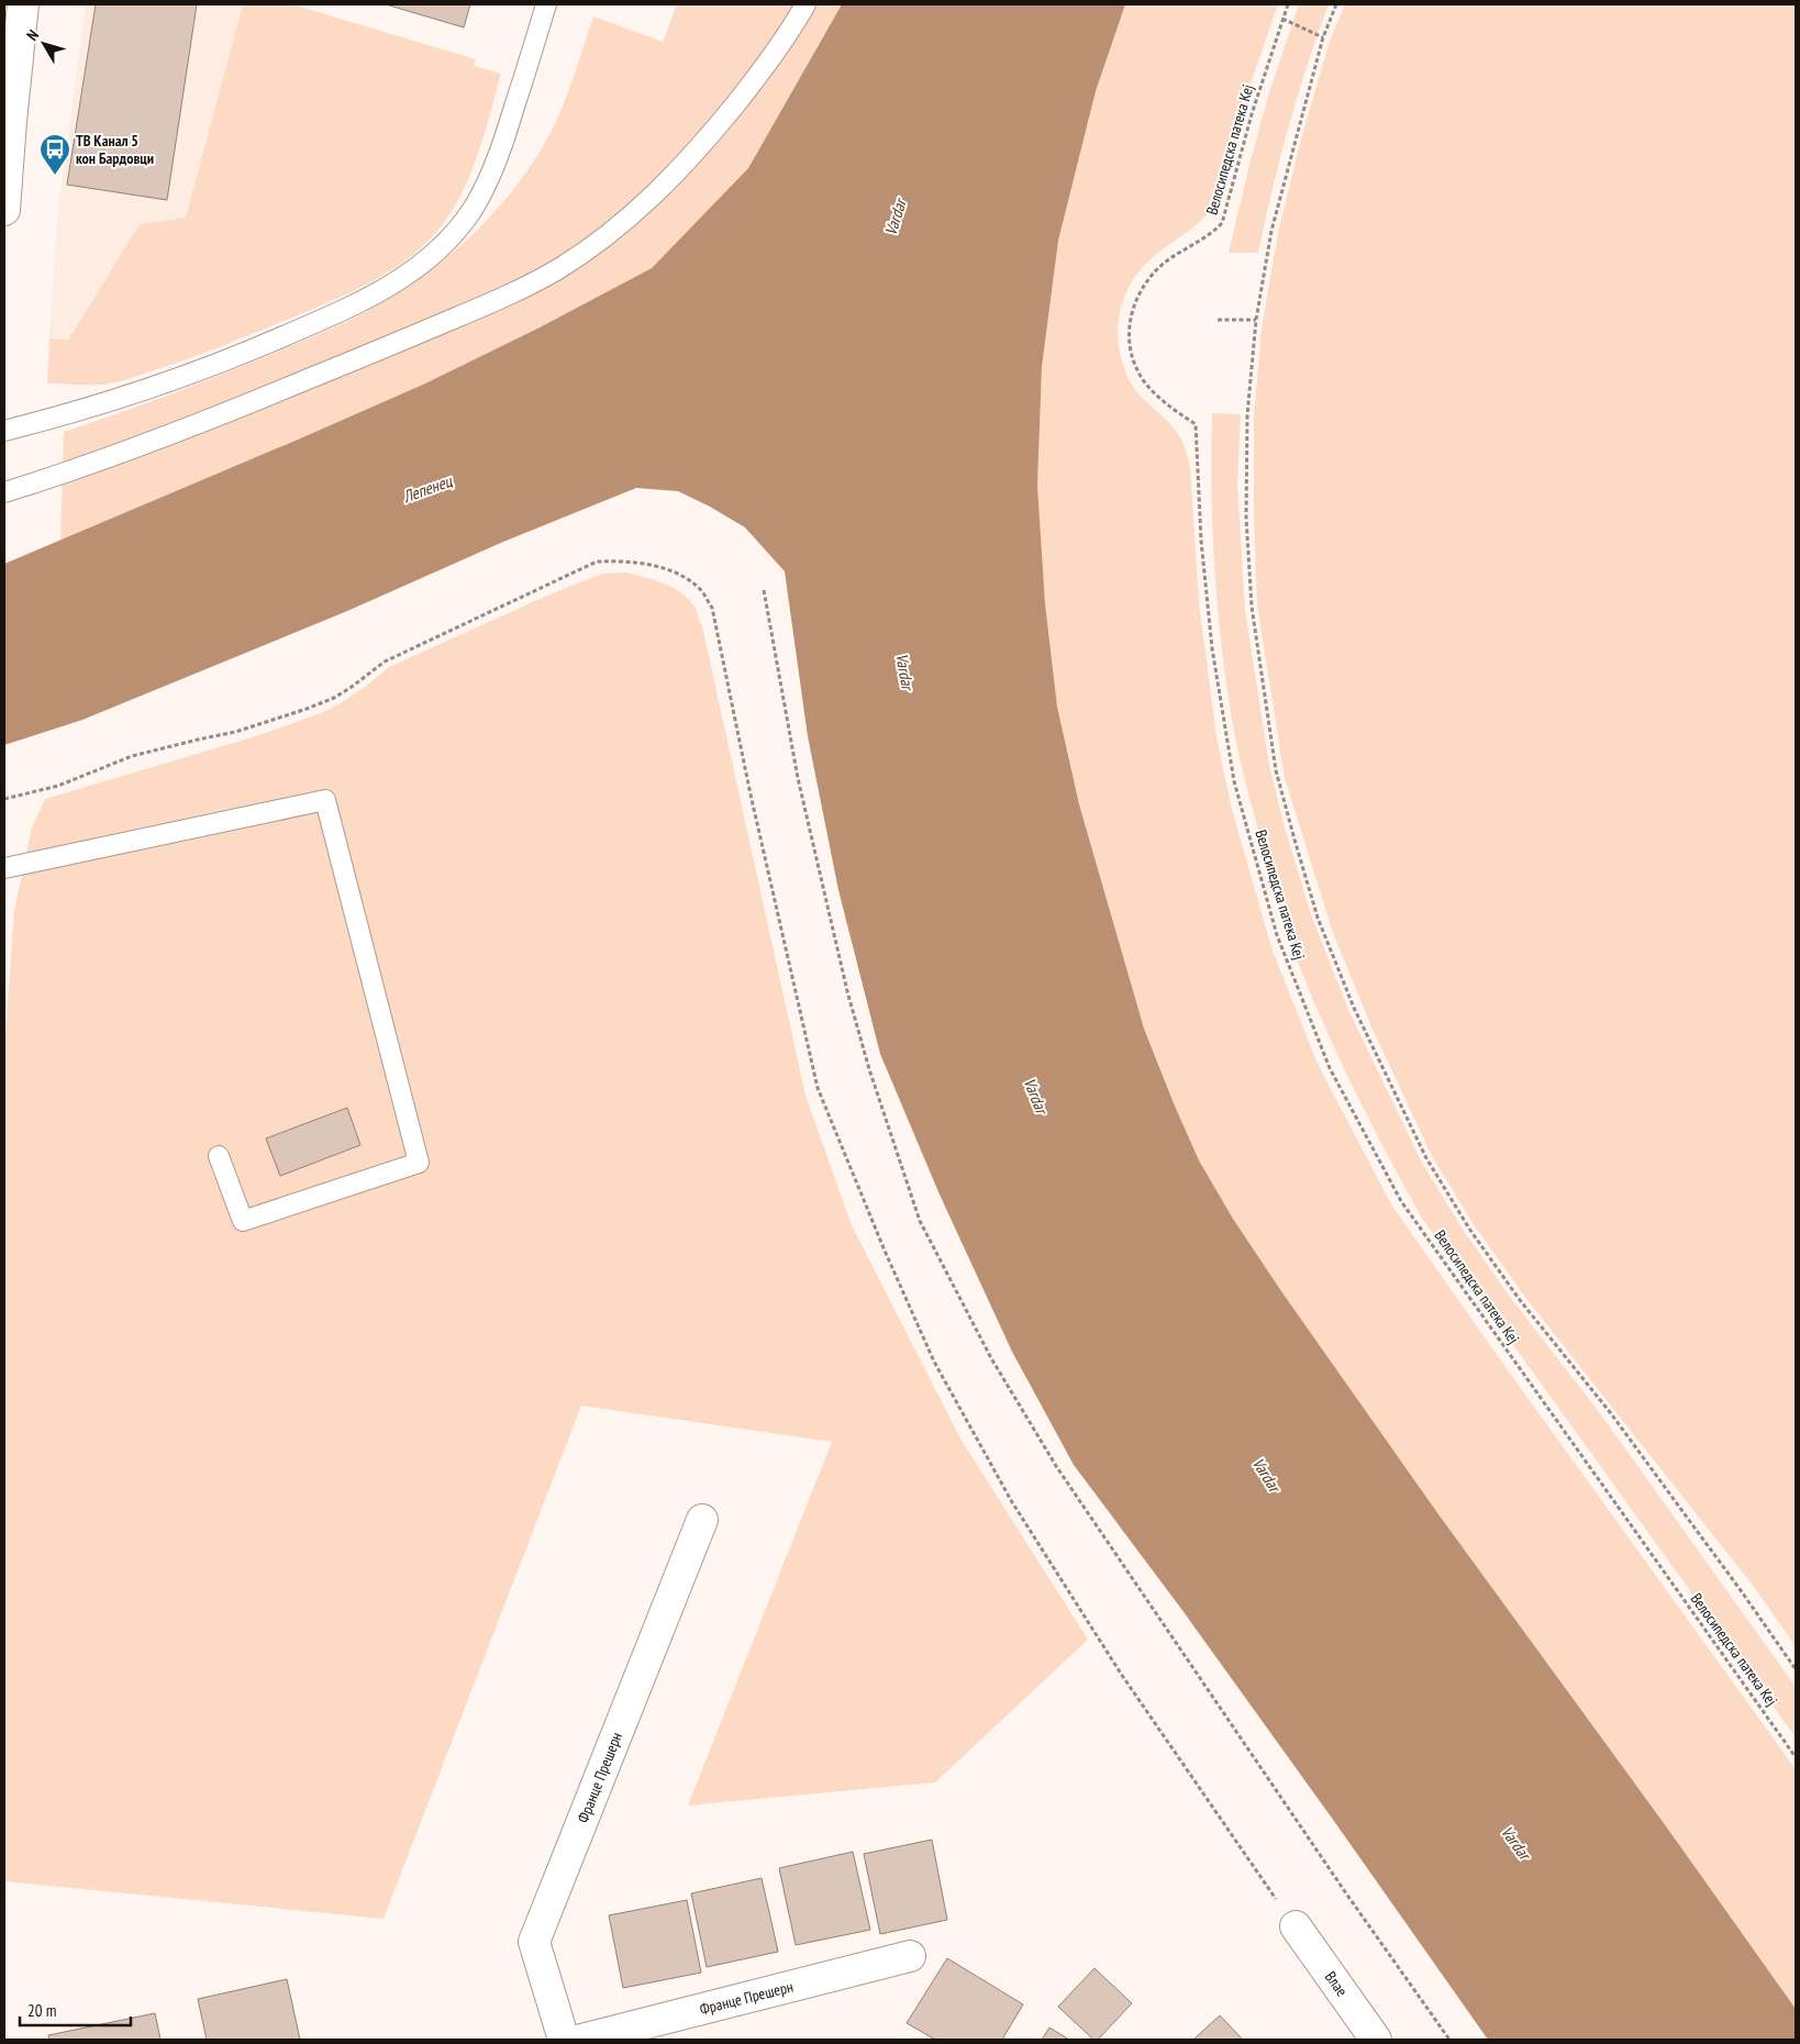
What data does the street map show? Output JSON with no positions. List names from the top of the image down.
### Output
{
  "streets": {
    "street": ["Францe Прешерн", "Влае", "Франце Прешерн"],
    "path": ["Велосипедска патека Кеј"]
  },
  "water": ["Vardar", "Лепенец"],
  "places": {
    "bus stop": ["ТВ Канал 5 кон Бардовци"]
  },
  "scale_bar": "20 m",
  "north": "top left"
}
